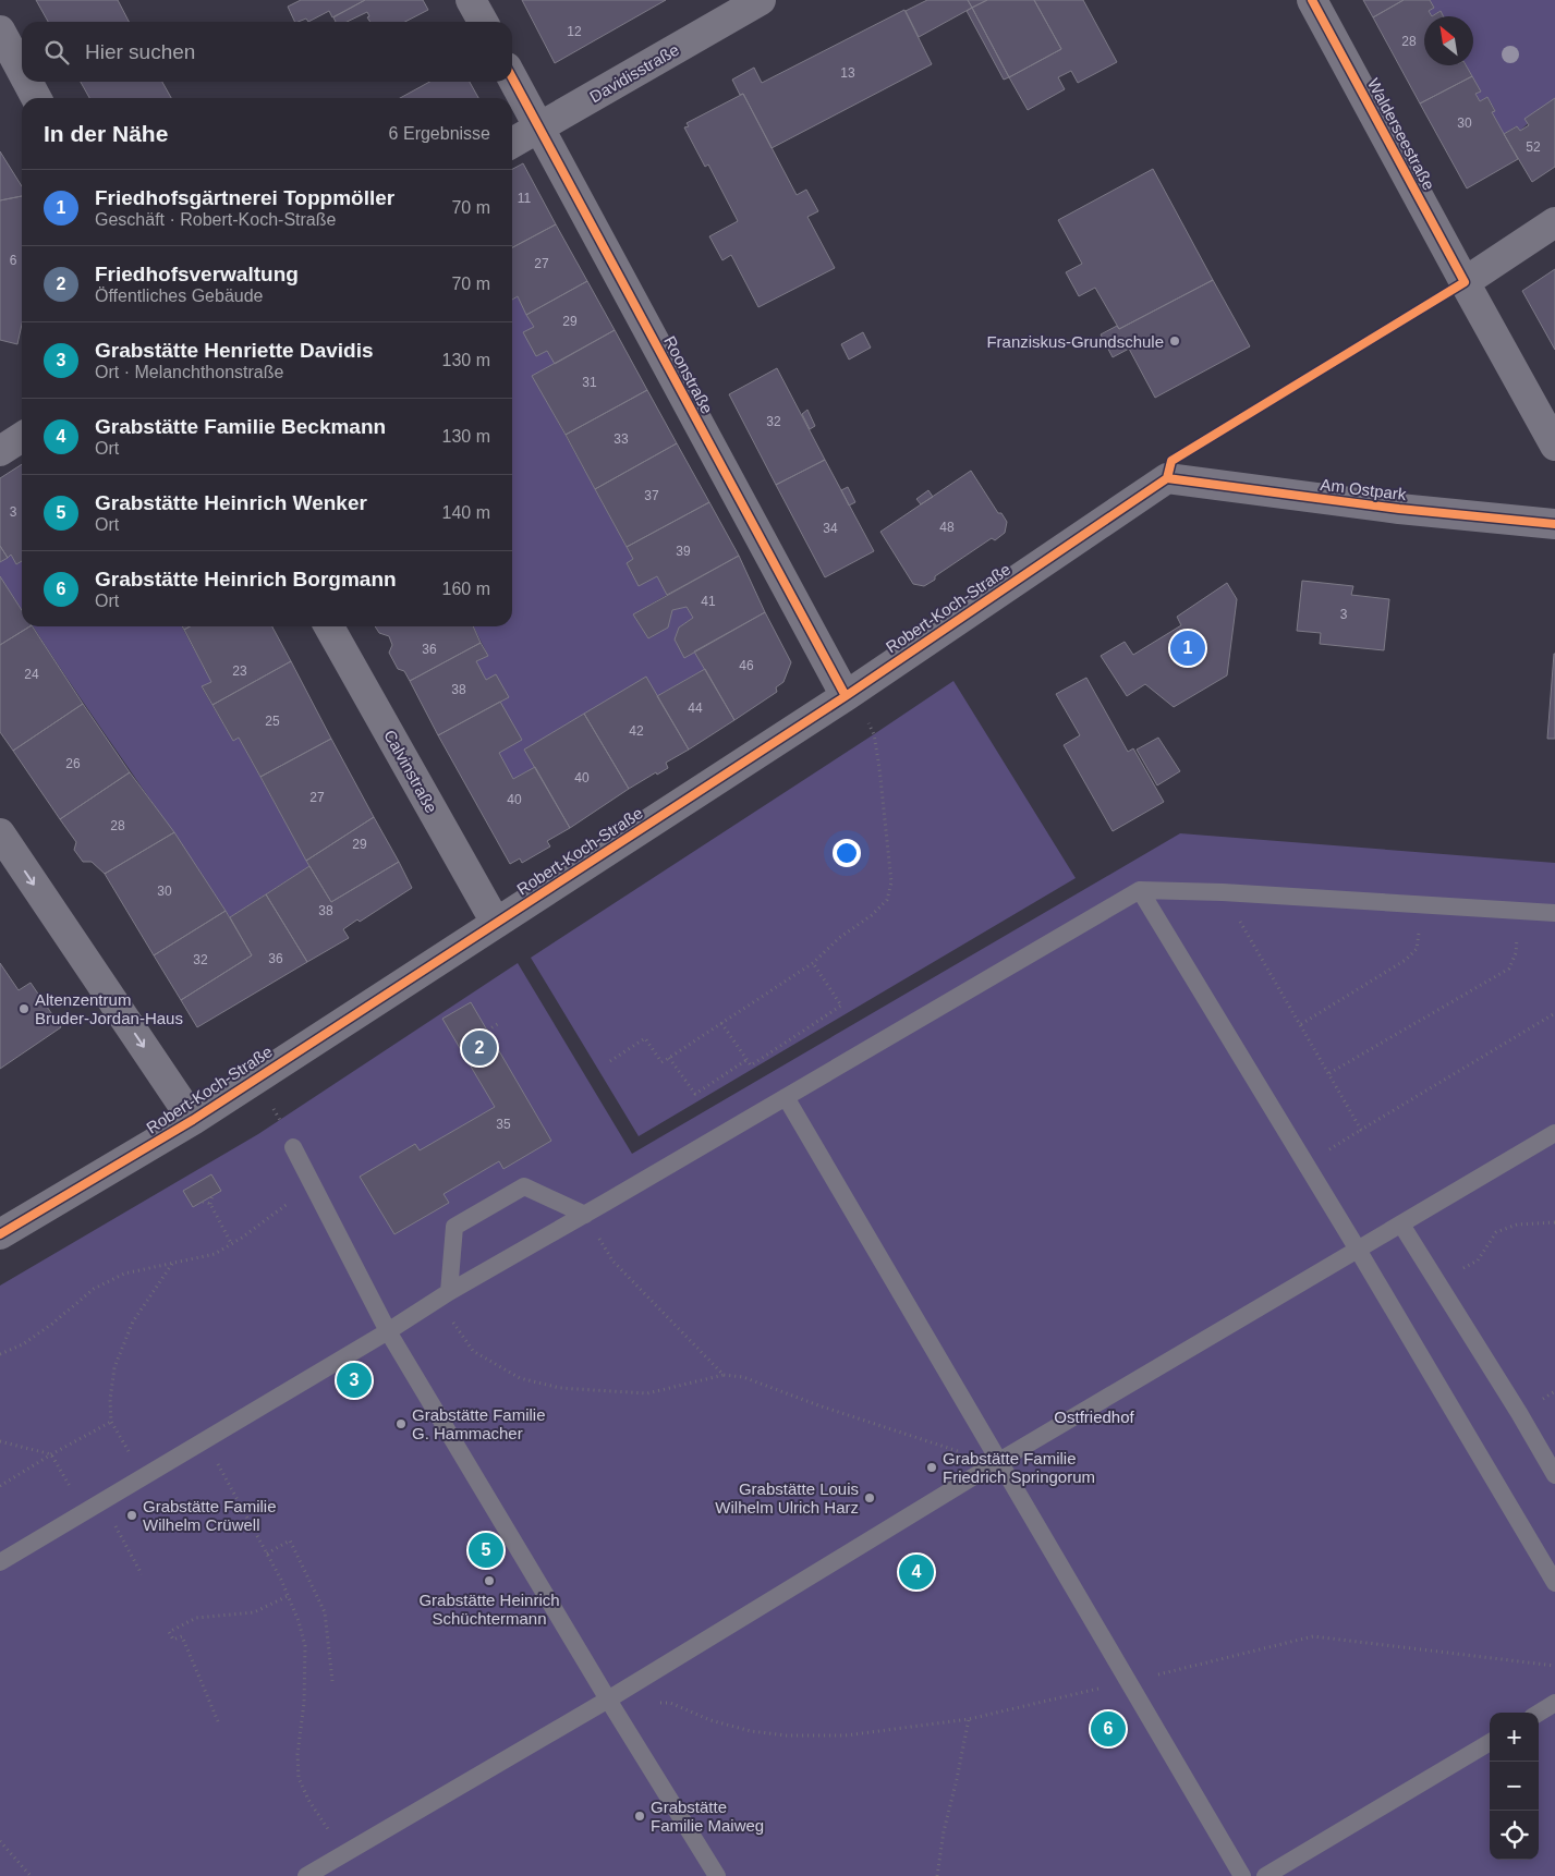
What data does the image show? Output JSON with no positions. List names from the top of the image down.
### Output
{
  "streets": {
    "street": [
      "Davidisstraße",
      "Walderseestraße",
      "Roonstraße",
      "Am Ostpark",
      "Robert-Koch-Straße",
      "Calvinstraße"
    ]
  },
  "crossings": [
    ["Davidisstraße", "Roonstraße"],
    ["Roonstraße", "Robert-Koch-Straße"],
    ["Am Ostpark", "Robert-Koch-Straße"],
    ["Robert-Koch-Straße", "Calvinstraße"]
  ],
  "parks": ["Ostfriedhof"],
  "places": [
    "Franziskus-Grundschule",
    "Altenzentrum Bruder-Jordan-Haus",
    "Grabstätte Familie G. Hammacher",
    "Grabstätte Familie Friedrich Springorum",
    "Grabstätte Louis Wilhelm Ulrich Harz",
    "Grabstätte Familie Wilhelm Crüwell",
    "Grabstätte Heinrich Schüchtermann",
    "Grabstätte Familie Maiweg"
  ],
  "house_numbers": [
    "12",
    "28",
    "13",
    "30",
    "52",
    "11",
    "6",
    "27",
    "29",
    "31",
    "32",
    "33",
    "37",
    "3",
    "48",
    "34",
    "39",
    "41",
    "3",
    "36",
    "46",
    "23",
    "24",
    "38",
    "44",
    "25",
    "42",
    "26",
    "40",
    "27",
    "40",
    "28",
    "29",
    "30",
    "38",
    "36",
    "32",
    "35"
  ],
  "north": "top left",
  "page": {
    "search": "Hier suchen",
    "heading": ["In der Nähe", "6 Ergebnisse"],
    "list": [
      {
        "mark": "1",
        "name": "Friedhofsgärtnerei Toppmöller",
        "note": "Geschäft · Robert-Koch-Straße",
        "value": "70 m"
      },
      {
        "mark": "2",
        "name": "Friedhofsverwaltung",
        "note": "Öffentliches Gebäude",
        "value": "70 m"
      },
      {
        "mark": "3",
        "name": "Grabstätte Henriette Davidis",
        "note": "Ort · Melanchthonstraße",
        "value": "130 m"
      },
      {
        "mark": "4",
        "name": "Grabstätte Familie Beckmann",
        "note": "Ort",
        "value": "130 m"
      },
      {
        "mark": "5",
        "name": "Grabstätte Heinrich Wenker",
        "note": "Ort",
        "value": "140 m"
      },
      {
        "mark": "6",
        "name": "Grabstätte Heinrich Borgmann",
        "note": "Ort",
        "value": "160 m"
      }
    ],
    "pins": [
      "1",
      "2",
      "3",
      "5",
      "4",
      "6"
    ],
    "map_buttons": ["+", "−"]
  }
}
